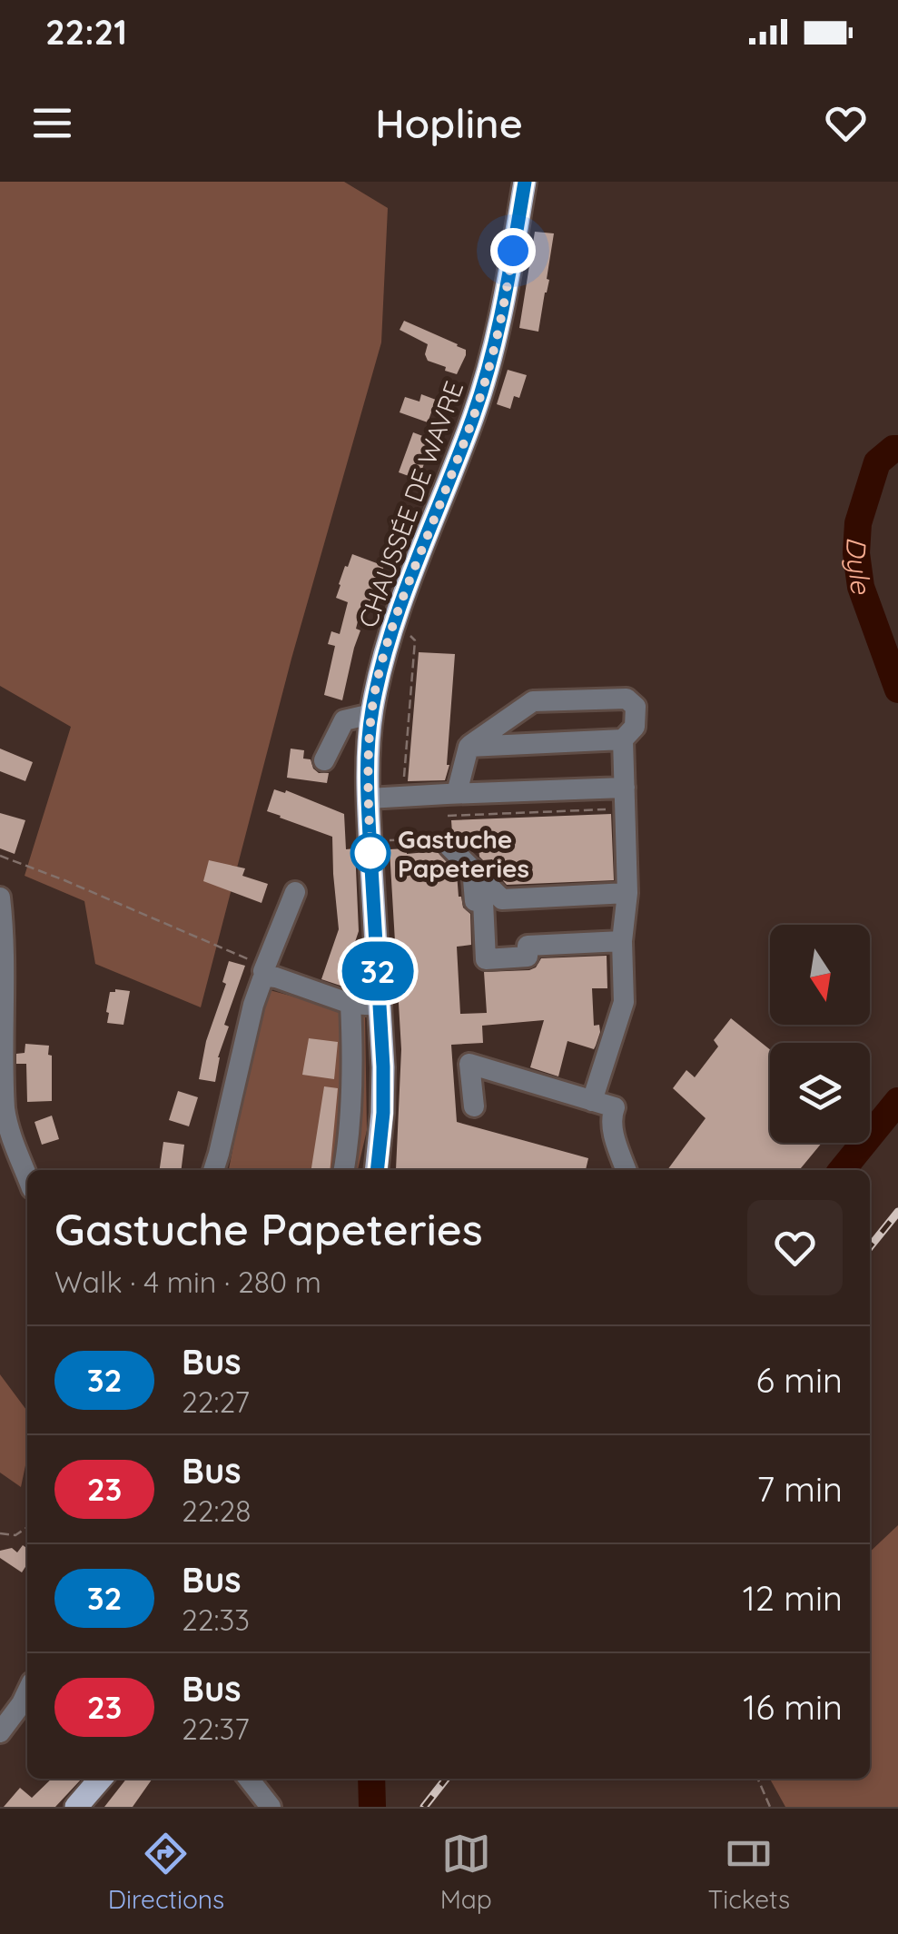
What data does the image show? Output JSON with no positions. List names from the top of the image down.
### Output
{
  "streets": {
    "main road": ["CHAUSSÉE DE WAVRE"]
  },
  "water": ["Dyle"],
  "places": ["Gastuche Papeteries"],
  "lines": ["bus line 32"],
  "north": "bottom",
  "page": {
    "status": "22:21",
    "header": "Hopline",
    "on_map": "32",
    "heading": ["Gastuche Papeteries", "Walk · 4 min · 280 m"],
    "list": [
      {
        "mark": "32",
        "name": "Bus",
        "note": "22:27",
        "value": "6 min"
      },
      {
        "mark": "23",
        "name": "Bus",
        "note": "22:28",
        "value": "7 min"
      },
      {
        "mark": "32",
        "name": "Bus",
        "note": "22:33",
        "value": "12 min"
      },
      {
        "mark": "23",
        "name": "Bus",
        "note": "22:37",
        "value": "16 min"
      }
    ],
    "tabs": ["Directions", "Map", "Tickets"]
  }
}
